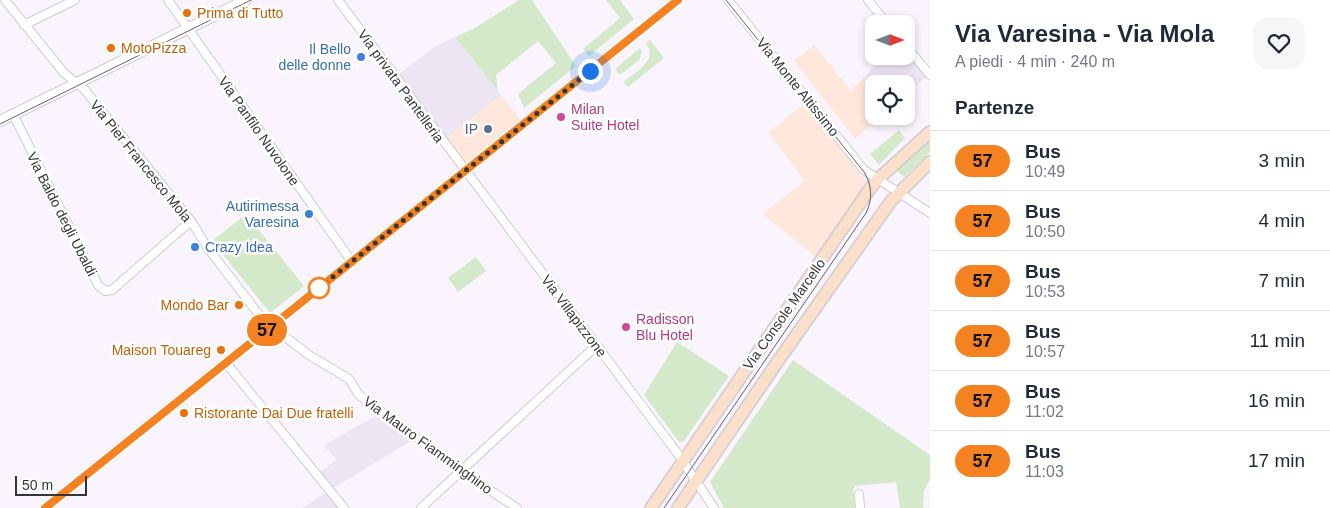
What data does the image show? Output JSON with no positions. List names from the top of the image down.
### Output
{
  "streets": {
    "main road": ["Via Console Marcello"],
    "street": [
      "Via privata Pantelleria",
      "Via Monte Altissimo",
      "Via Panfilo Nuvolone",
      "Via Pier Francesco Mola",
      "Via Baldo degli Ubaldi",
      "Via Villapizzone",
      "Via Mauro Fiamminghino"
    ]
  },
  "crossings": [
    ["Via privata Pantelleria", "Via Villapizzone"],
    ["Via Monte Altissimo", "Via Console Marcello"],
    ["Via Pier Francesco Mola", "Via Baldo degli Ubaldi"],
    ["Via Pier Francesco Mola", "Via Mauro Fiamminghino"],
    ["Via Console Marcello", "Via Villapizzone"]
  ],
  "places": [
    "Prima di Tutto",
    "MotoPizza",
    "Il Bello delle donne",
    "Milan Suite Hotel",
    "IP",
    "Autirimessa Varesina",
    "Crazy Idea",
    "Mondo Bar",
    "Radisson Blu Hotel",
    "Maison Touareg",
    "Ristorante Dai Due fratelli"
  ],
  "lines": ["bus line 57"],
  "scale_bar": "50 m",
  "north": "right",
  "page": {
    "on_map": "57",
    "heading": [
      ["Via Varesina - Via Mola", "A piedi · 4 min · 240 m"],
      "Partenze"
    ],
    "list": [
      {
        "mark": "57",
        "name": "Bus",
        "note": "10:49",
        "value": "3 min"
      },
      {
        "mark": "57",
        "name": "Bus",
        "note": "10:50",
        "value": "4 min"
      },
      {
        "mark": "57",
        "name": "Bus",
        "note": "10:53",
        "value": "7 min"
      },
      {
        "mark": "57",
        "name": "Bus",
        "note": "10:57",
        "value": "11 min"
      },
      {
        "mark": "57",
        "name": "Bus",
        "note": "11:02",
        "value": "16 min"
      },
      {
        "mark": "57",
        "name": "Bus",
        "note": "11:03",
        "value": "17 min"
      }
    ],
    "scale": "50 m"
  }
}
